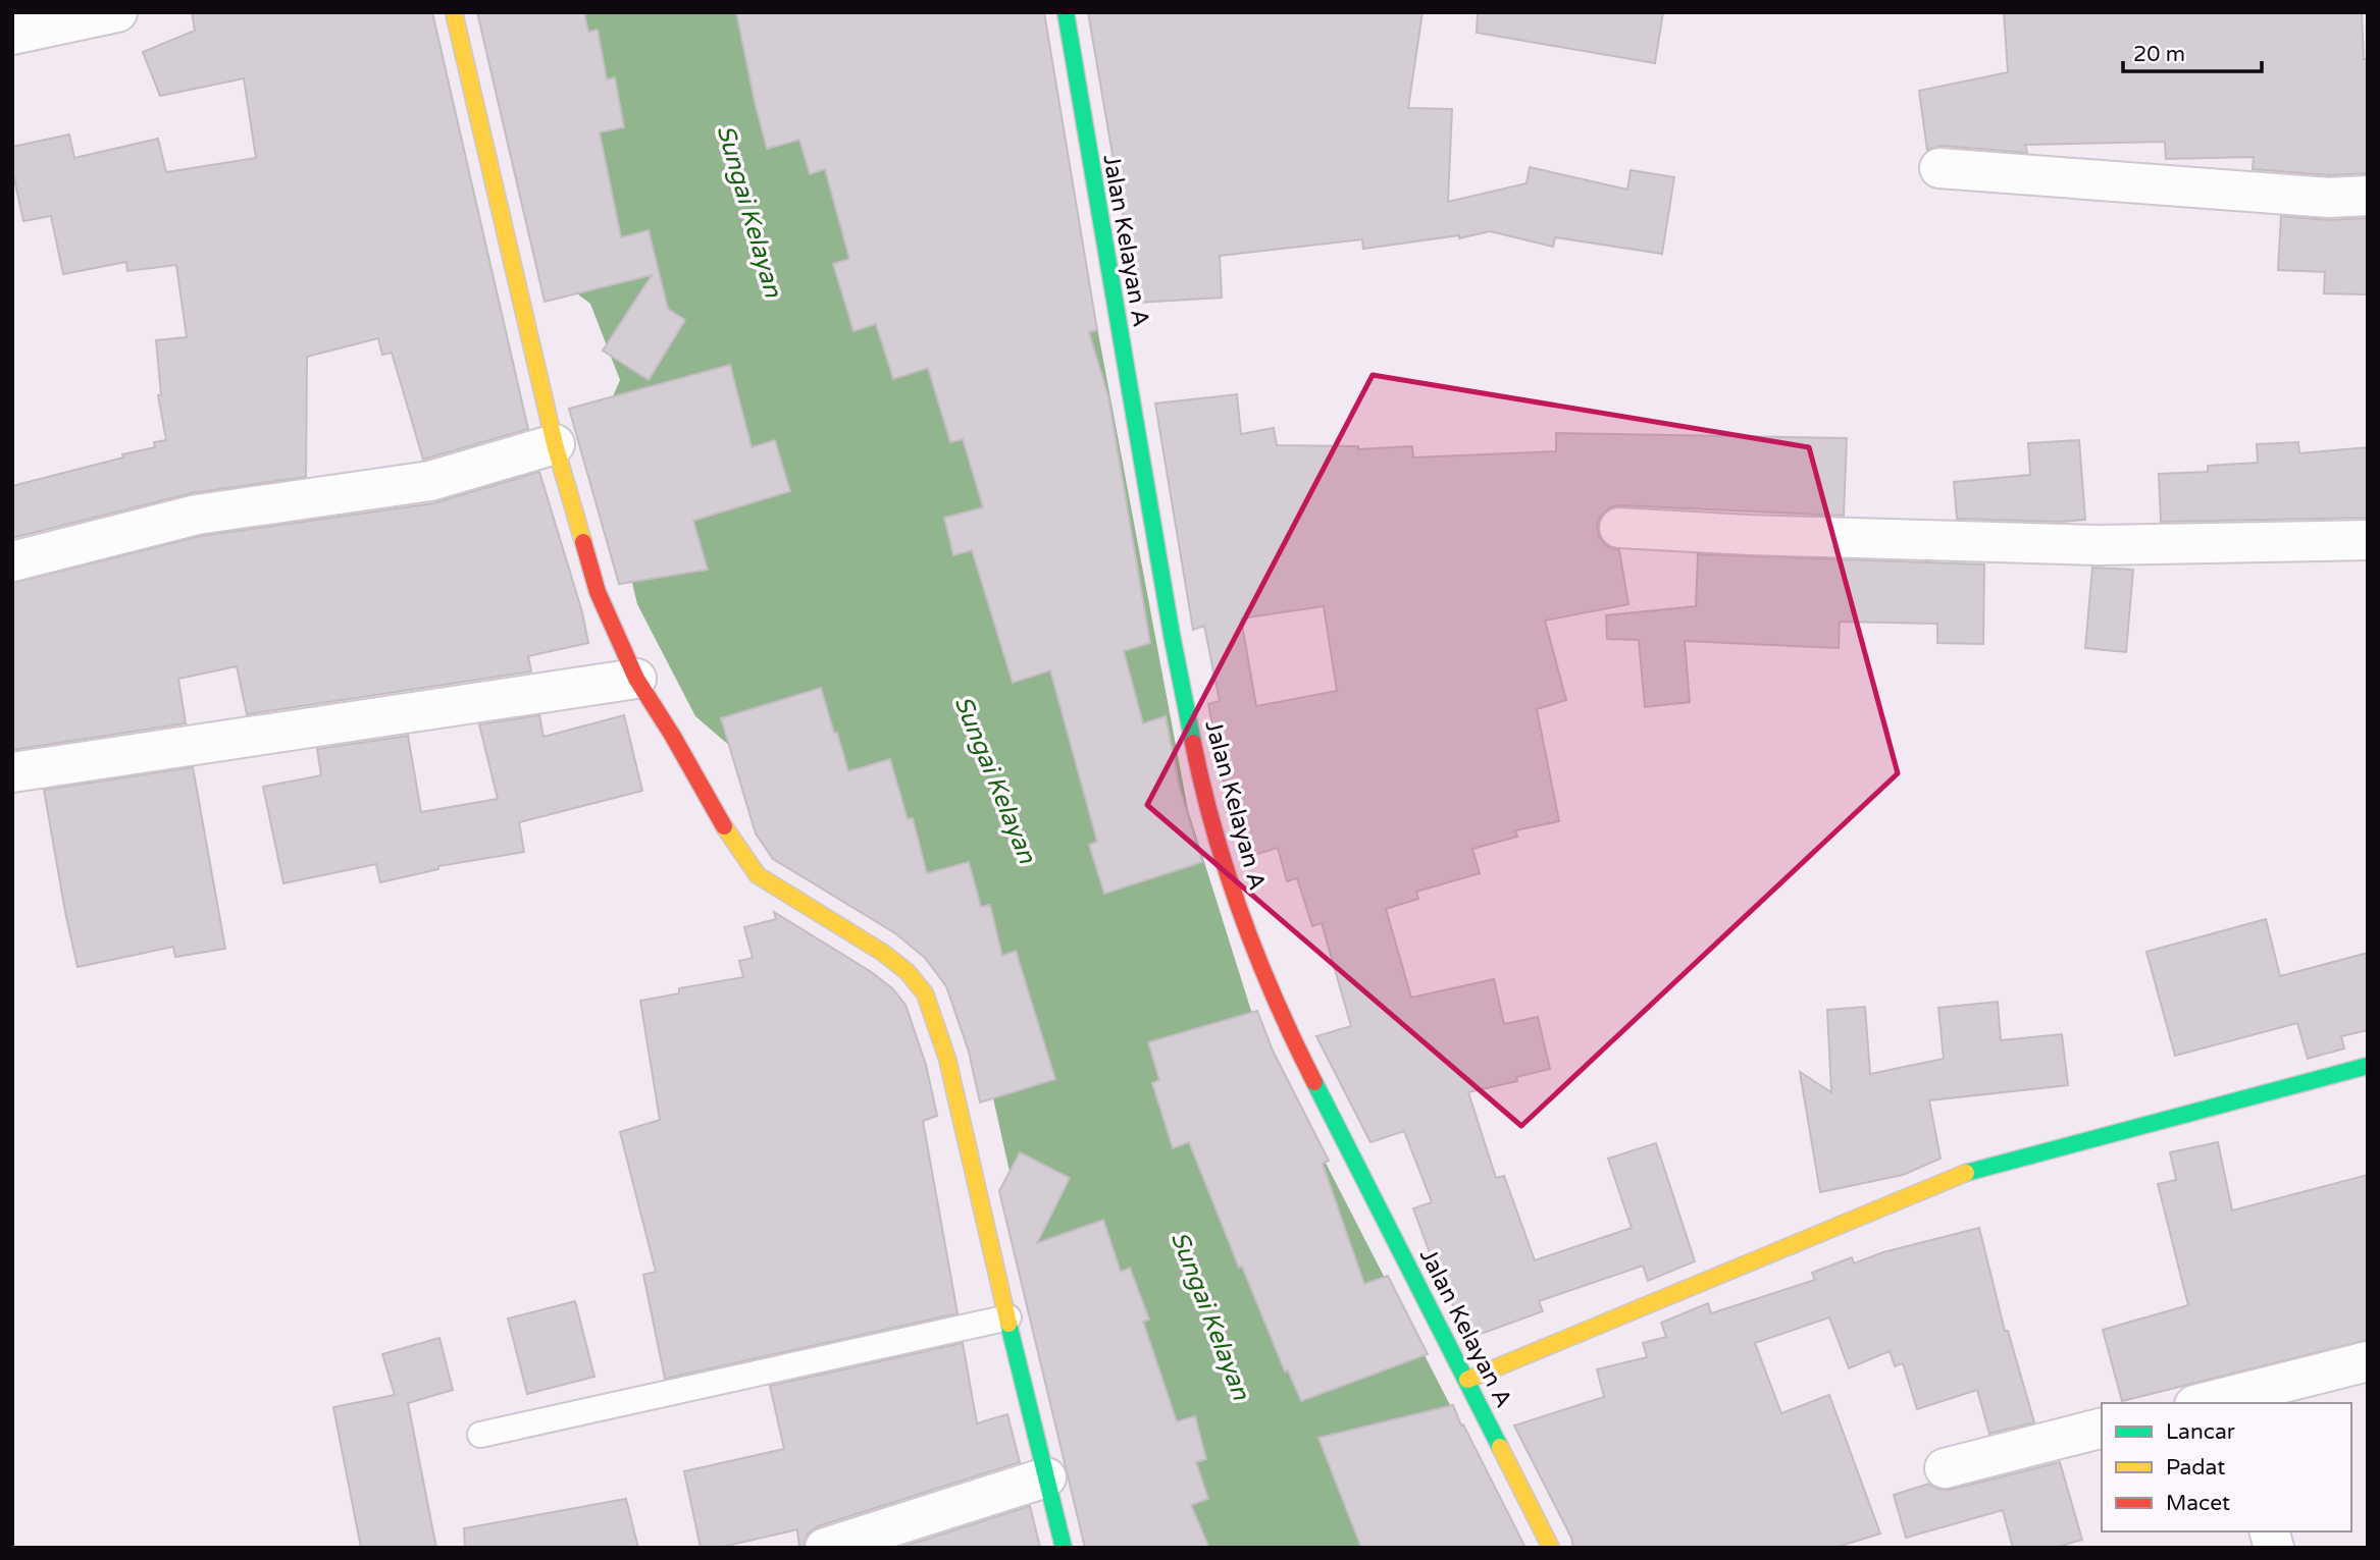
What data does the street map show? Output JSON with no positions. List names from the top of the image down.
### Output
{
  "streets": {
    "street": ["Jalan Kelayan A"]
  },
  "water": ["Sungai Kelayan"],
  "legend": ["Lancar", "Padat", "Macet"],
  "scale_bar": "20 m"
}
